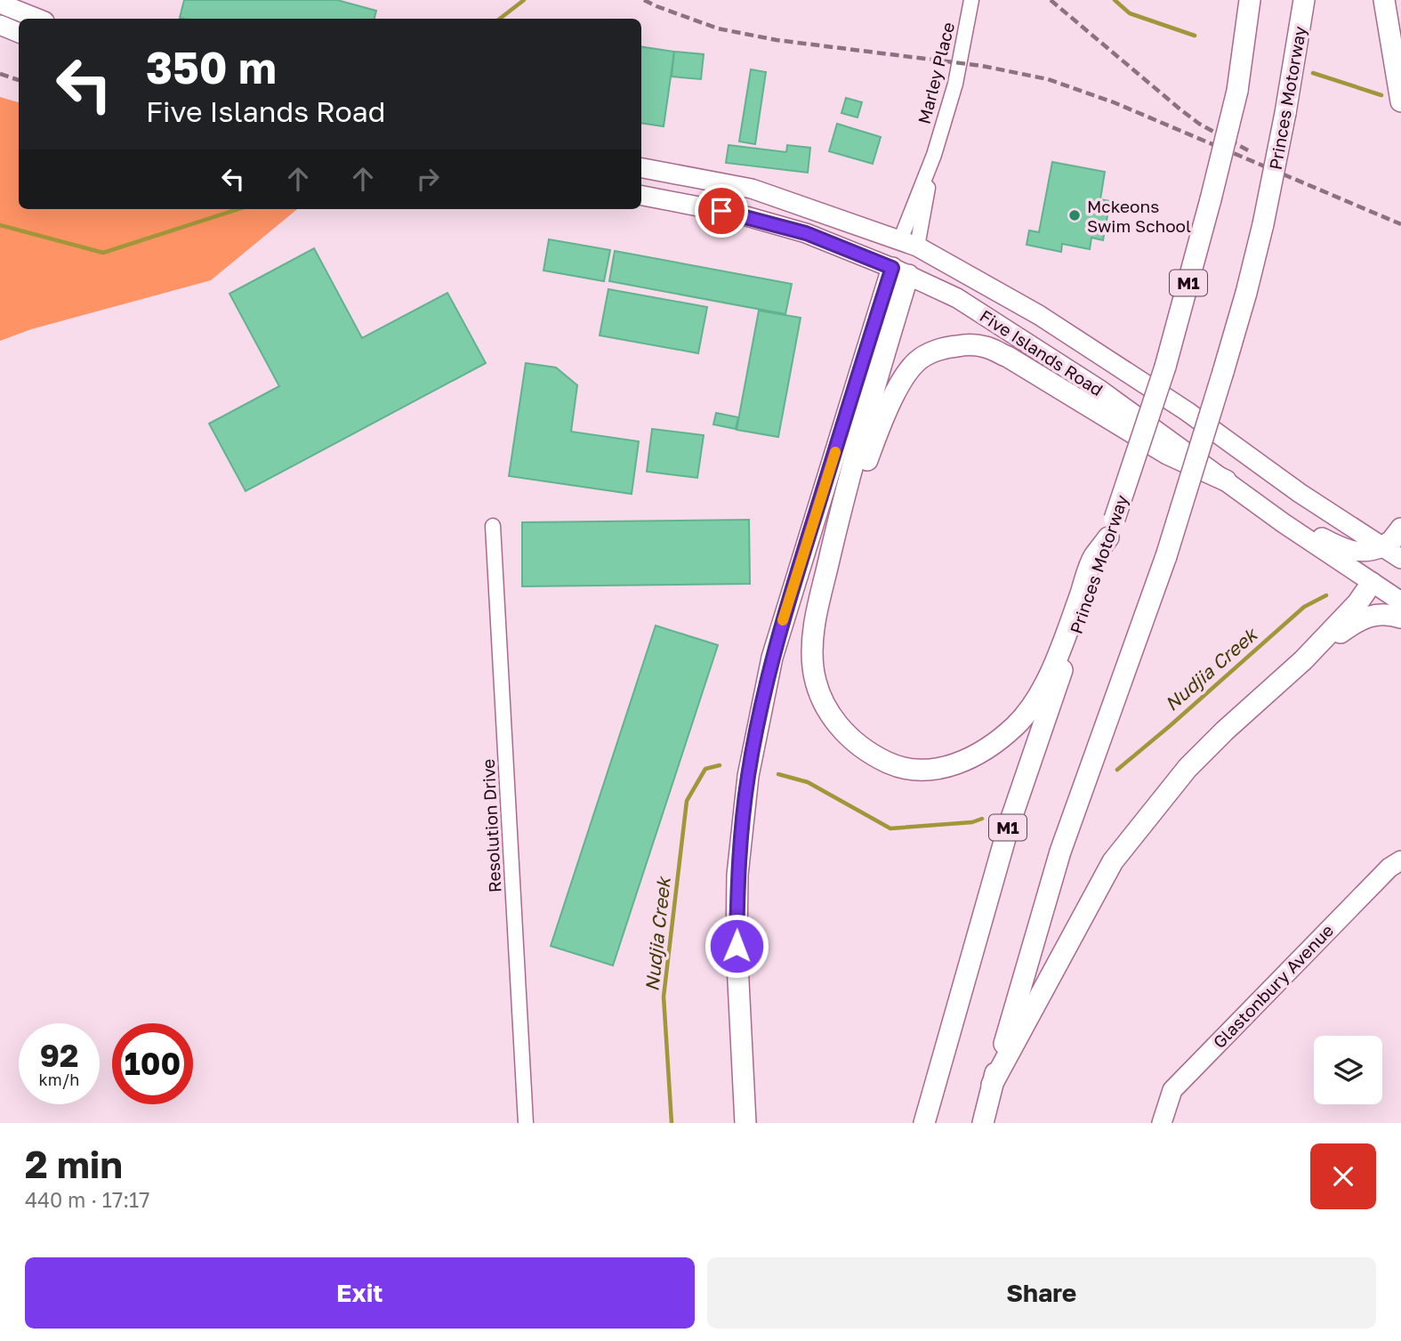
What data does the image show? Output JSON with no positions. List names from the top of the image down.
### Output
{
  "streets": {
    "highway": ["Princes Motorway", "M1"],
    "main road": ["Five Islands Road", "Glastonbury Avenue"],
    "street": ["Marley Place", "Resolution Drive"]
  },
  "crossings": [
    ["Marley Place", "Five Islands Road"]
  ],
  "water": ["Nudjia Creek"],
  "places": ["Mckeons Swim School"],
  "page": {
    "turn": ["350 m", "Five Islands Road"],
    "speed": "92 km/h",
    "limit": "100",
    "heading": ["2 min", "440 m · 17:17"],
    "buttons": ["Exit", "Share"]
  }
}
